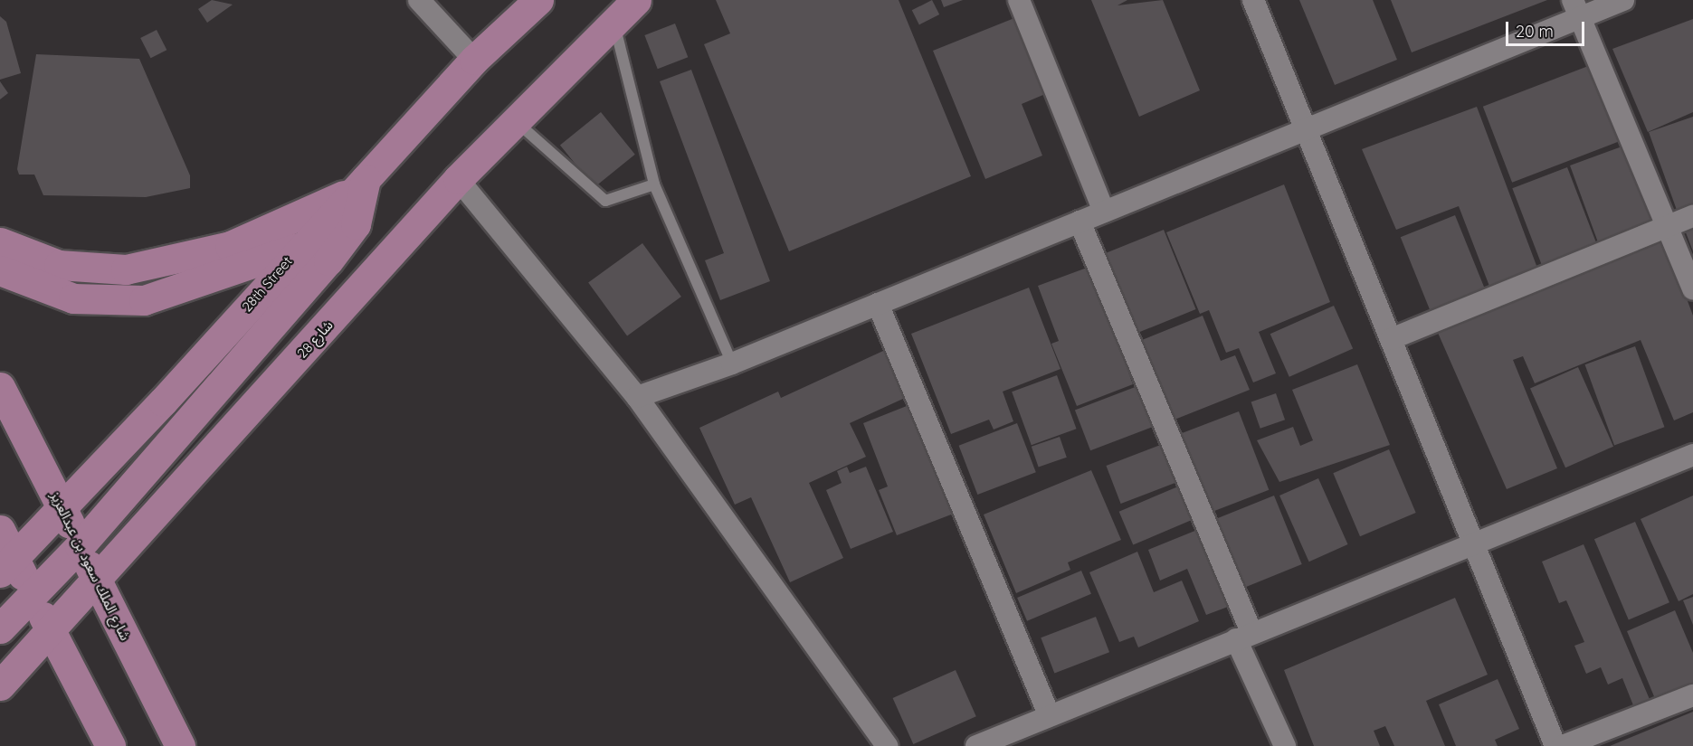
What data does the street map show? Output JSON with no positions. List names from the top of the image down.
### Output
{
  "streets": {
    "main road": ["28th Street", "شارع 28", "شارع الملك سعود بن عبدالعزيز"]
  },
  "crossings": [
    ["28th Street", "شارع الملك سعود بن عبدالعزيز"],
    ["شارع 28", "شارع الملك سعود بن عبدالعزيز"]
  ],
  "scale_bar": "20 m"
}
